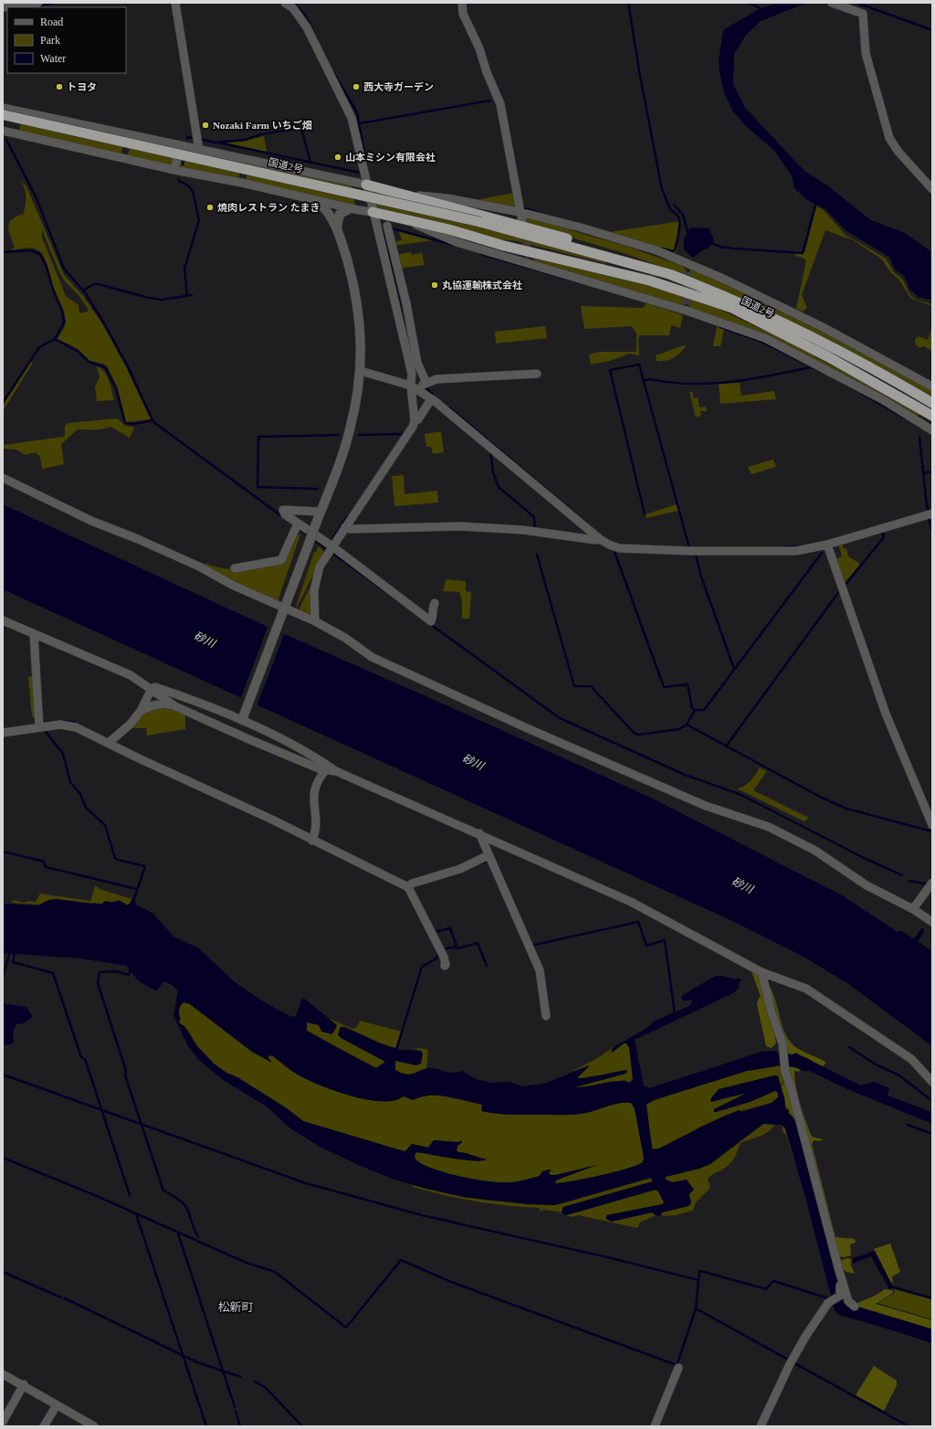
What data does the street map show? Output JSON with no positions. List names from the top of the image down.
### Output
{
  "streets": {
    "highway": ["国道2号"]
  },
  "districts": ["松新町"],
  "water": ["砂川"],
  "places": [
    "トヨタ",
    "西大寺ガーデン",
    "Nozaki Farm いちご畑",
    "山本ミシン有限会社",
    "焼肉レストラン たまき",
    "丸協運輸株式会社"
  ],
  "legend": ["Road", "Park", "Water"]
}
